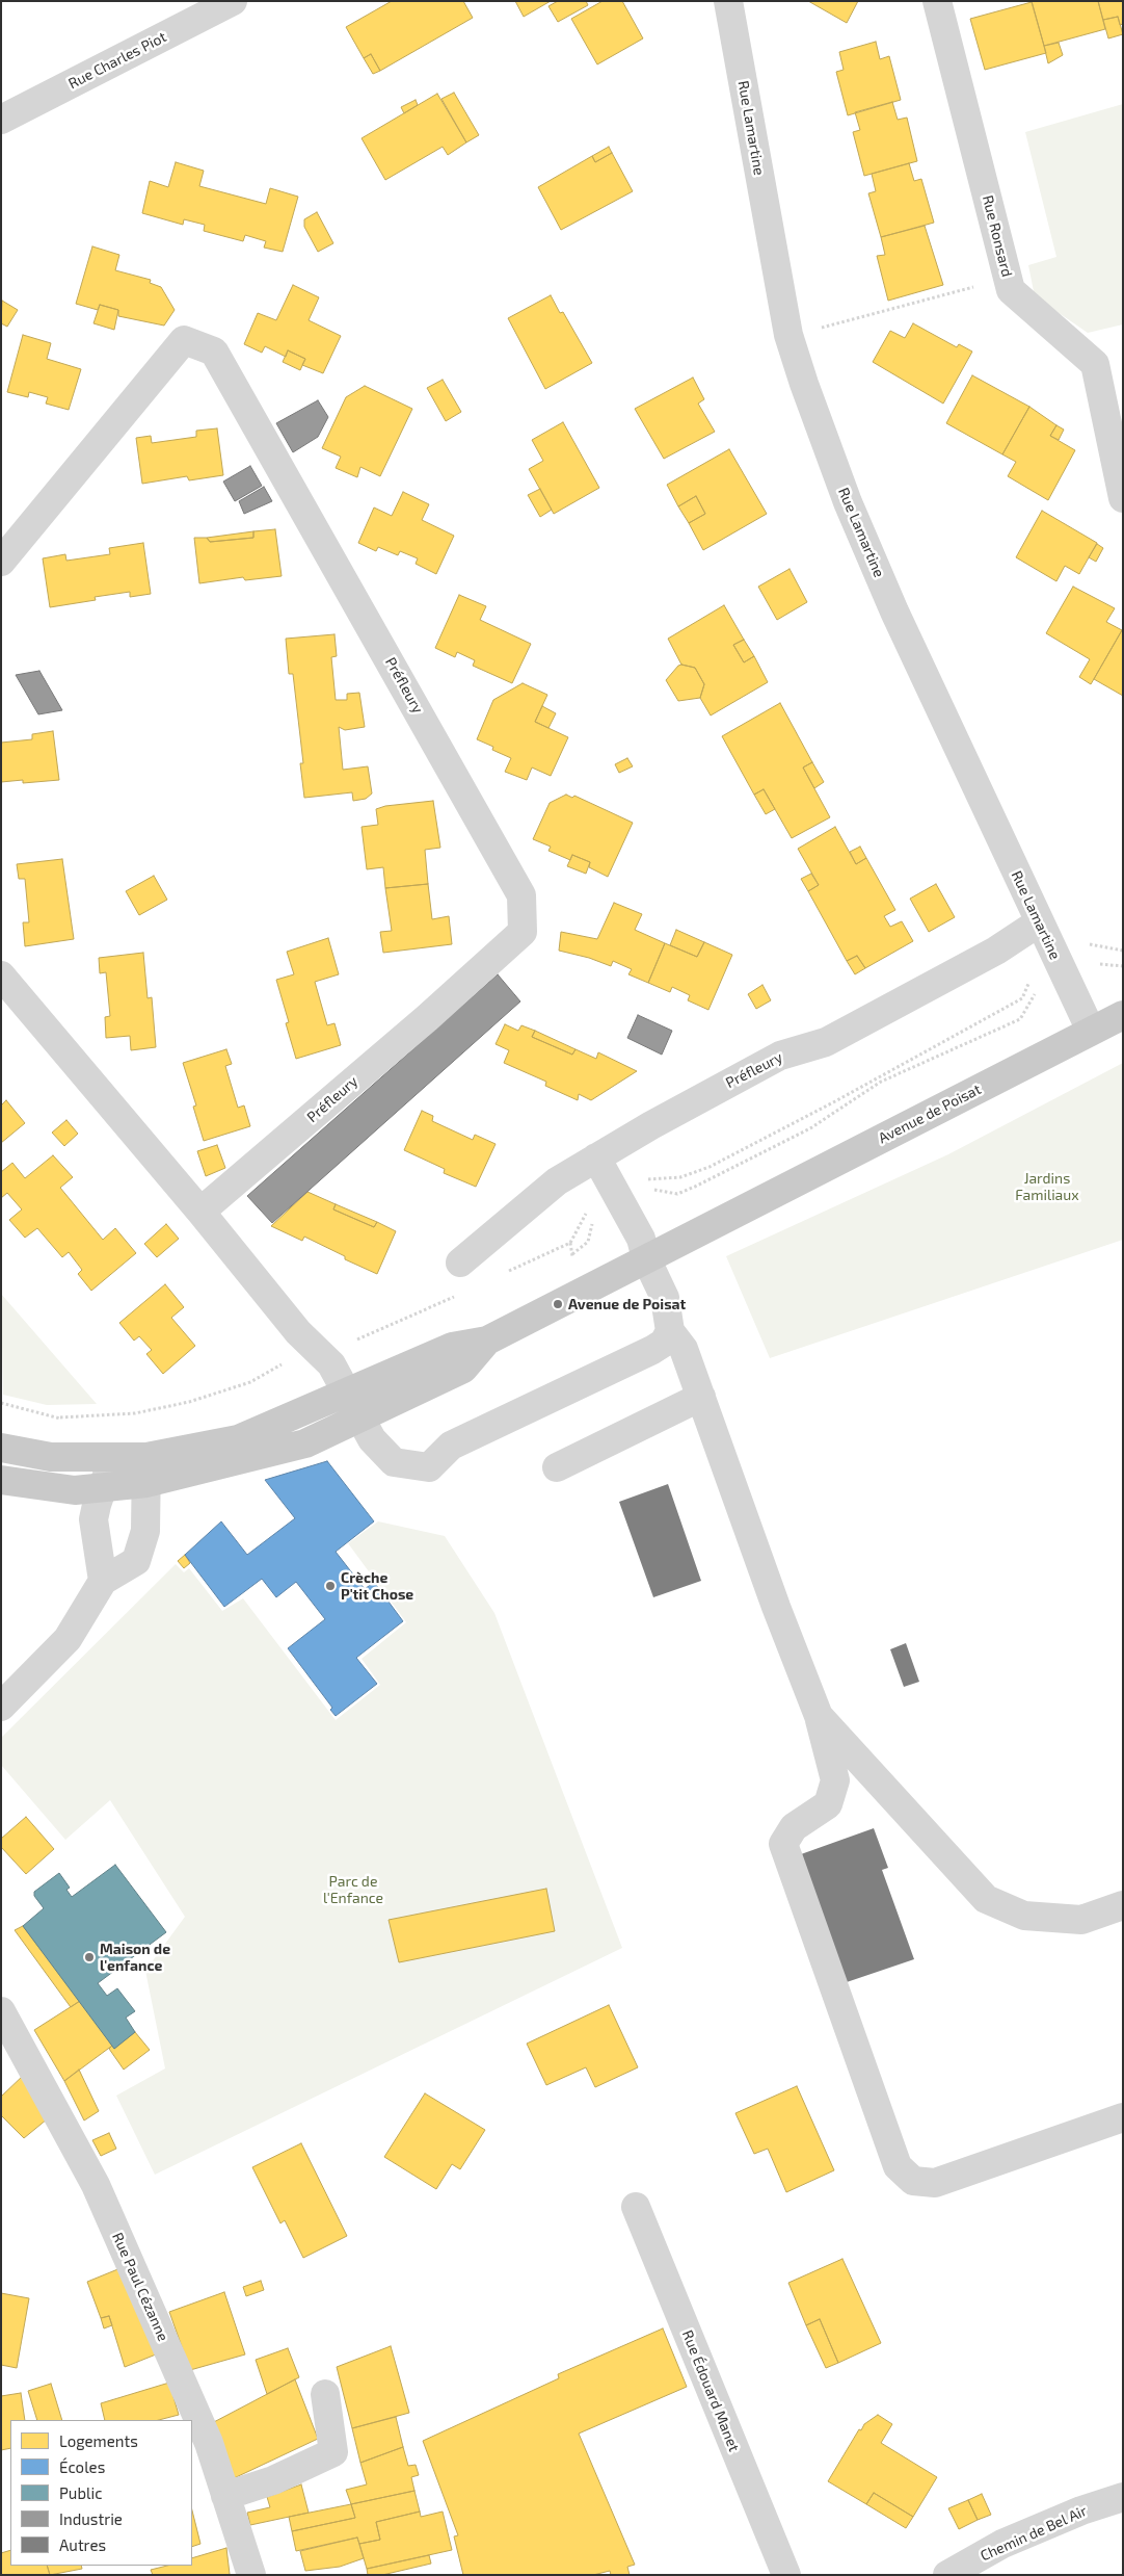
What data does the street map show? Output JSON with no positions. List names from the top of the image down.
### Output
{
  "streets": {
    "main road": ["Avenue de Poisat"],
    "street": [
      "Rue Charles Piot",
      "Rue Lamartine",
      "Rue Ronsard",
      "Préfleury",
      "Rue Paul Cézanne",
      "Rue Édouard Manet",
      "Chemin de Bel Air"
    ]
  },
  "crossings": [
    ["Rue Lamartine", "Préfleury"],
    ["Rue Lamartine", "Avenue de Poisat"]
  ],
  "parks": ["Jardins Familiaux", "Parc de l'Enfance"],
  "places": ["Avenue de Poisat", "Crèche P'tit Chose", "Maison de l'enfance"],
  "legend": [
    "Logements",
    "Écoles",
    "Public",
    "Industrie",
    "Autres"
  ]
}
